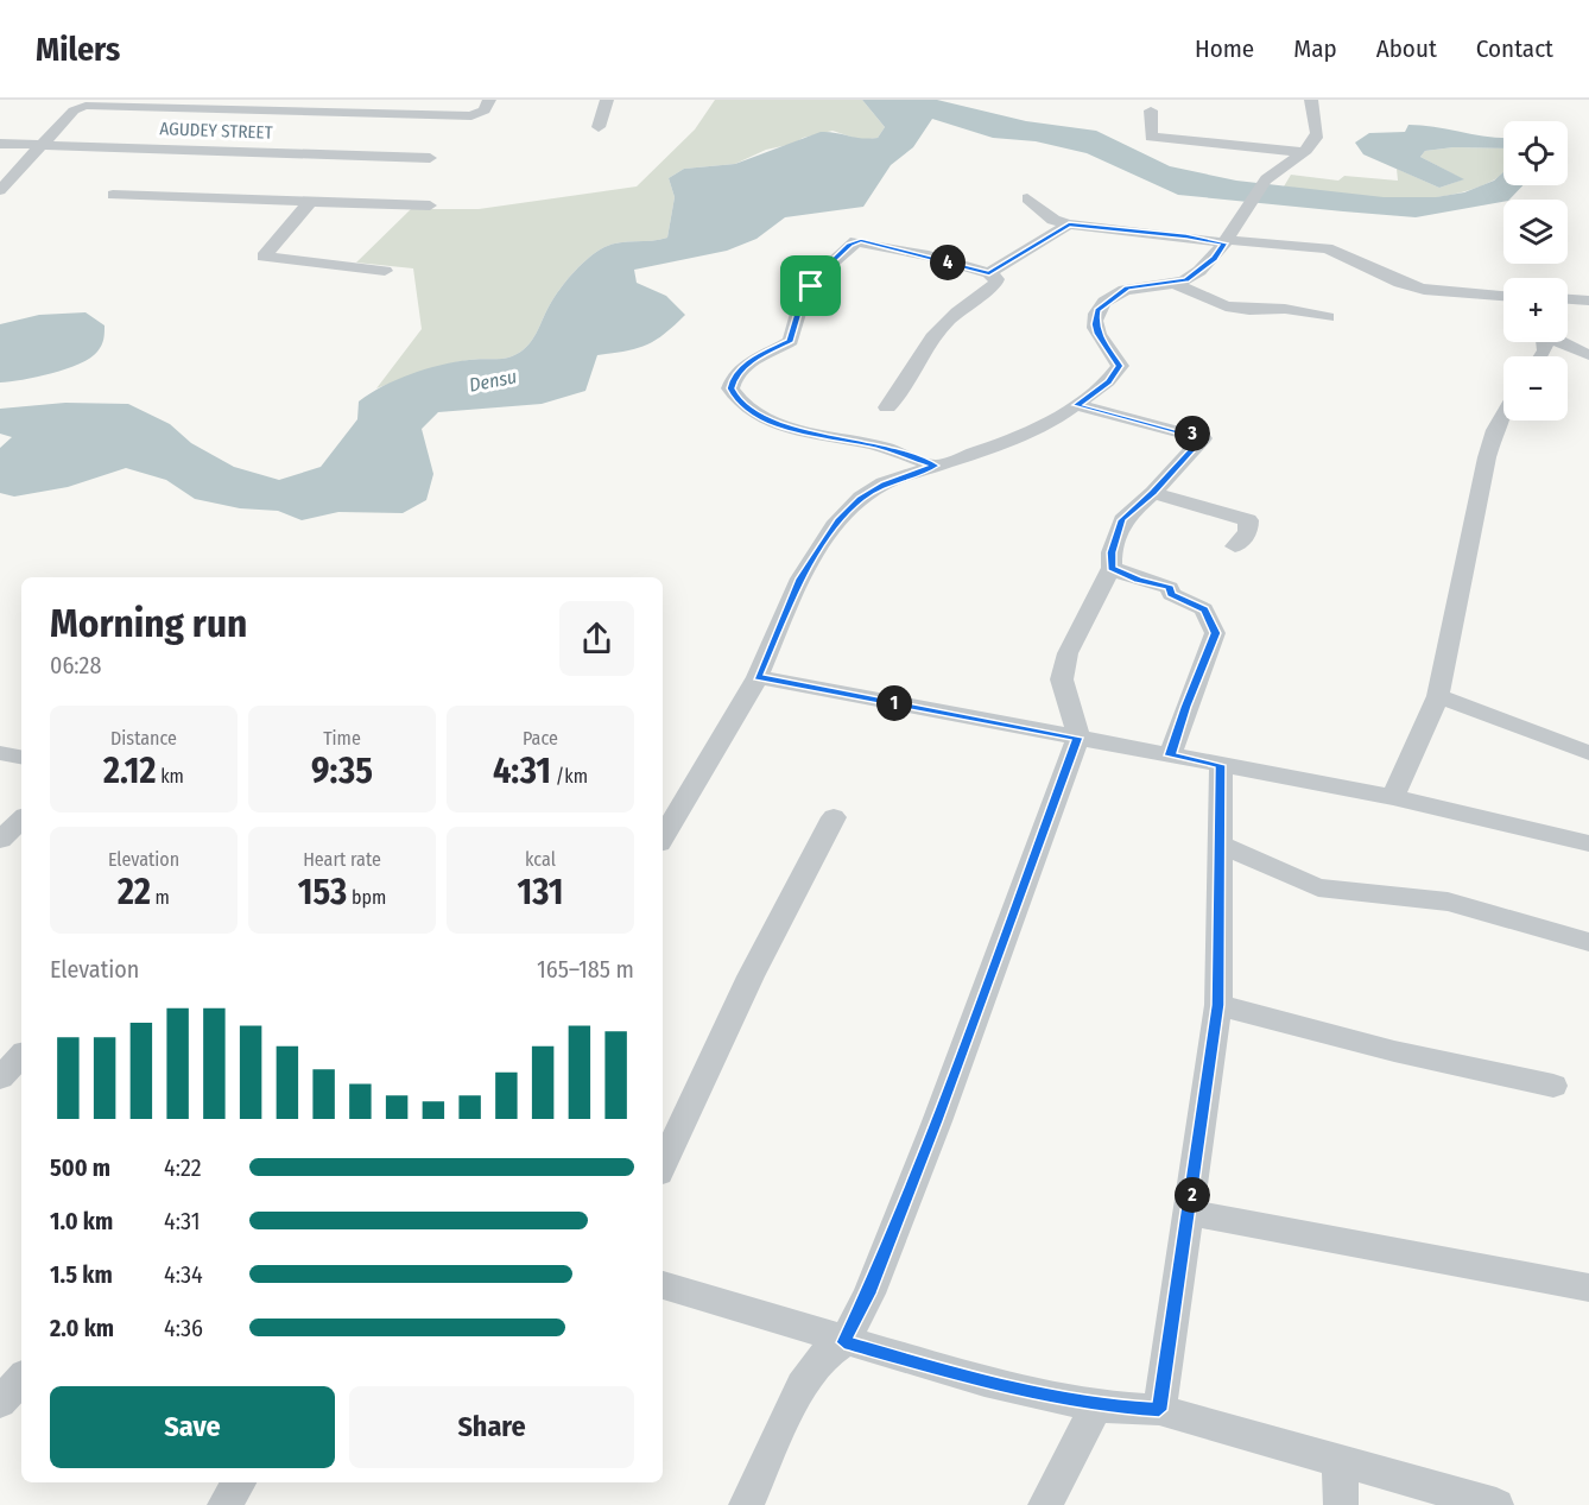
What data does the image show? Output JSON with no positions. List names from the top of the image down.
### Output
{
  "streets": {
    "street": ["AGUDEY STREET"]
  },
  "water": ["Densu"],
  "page": {
    "header": "Milers",
    "nav": [
      "Home",
      "Map",
      "About",
      "Contact"
    ],
    "map_buttons": ["+", "−"],
    "pins": [
      "4",
      "3",
      "1",
      "2"
    ],
    "heading": ["Morning run", "06:28"],
    "stats": [
      ["Distance", "2.12 km"],
      ["Time", "9:35"],
      ["Pace", "4:31 /km"],
      ["Elevation", "22 m"],
      ["Heart rate", "153 bpm"],
      ["kcal", "131"]
    ],
    "chart": ["Elevation", "165–185 m"],
    "list": [
      {
        "name": "500 m",
        "note": "4:22"
      },
      {
        "name": "1.0 km",
        "note": "4:31"
      },
      {
        "name": "1.5 km",
        "note": "4:34"
      },
      {
        "name": "2.0 km",
        "note": "4:36"
      }
    ],
    "buttons": ["Save", "Share"]
  }
}
